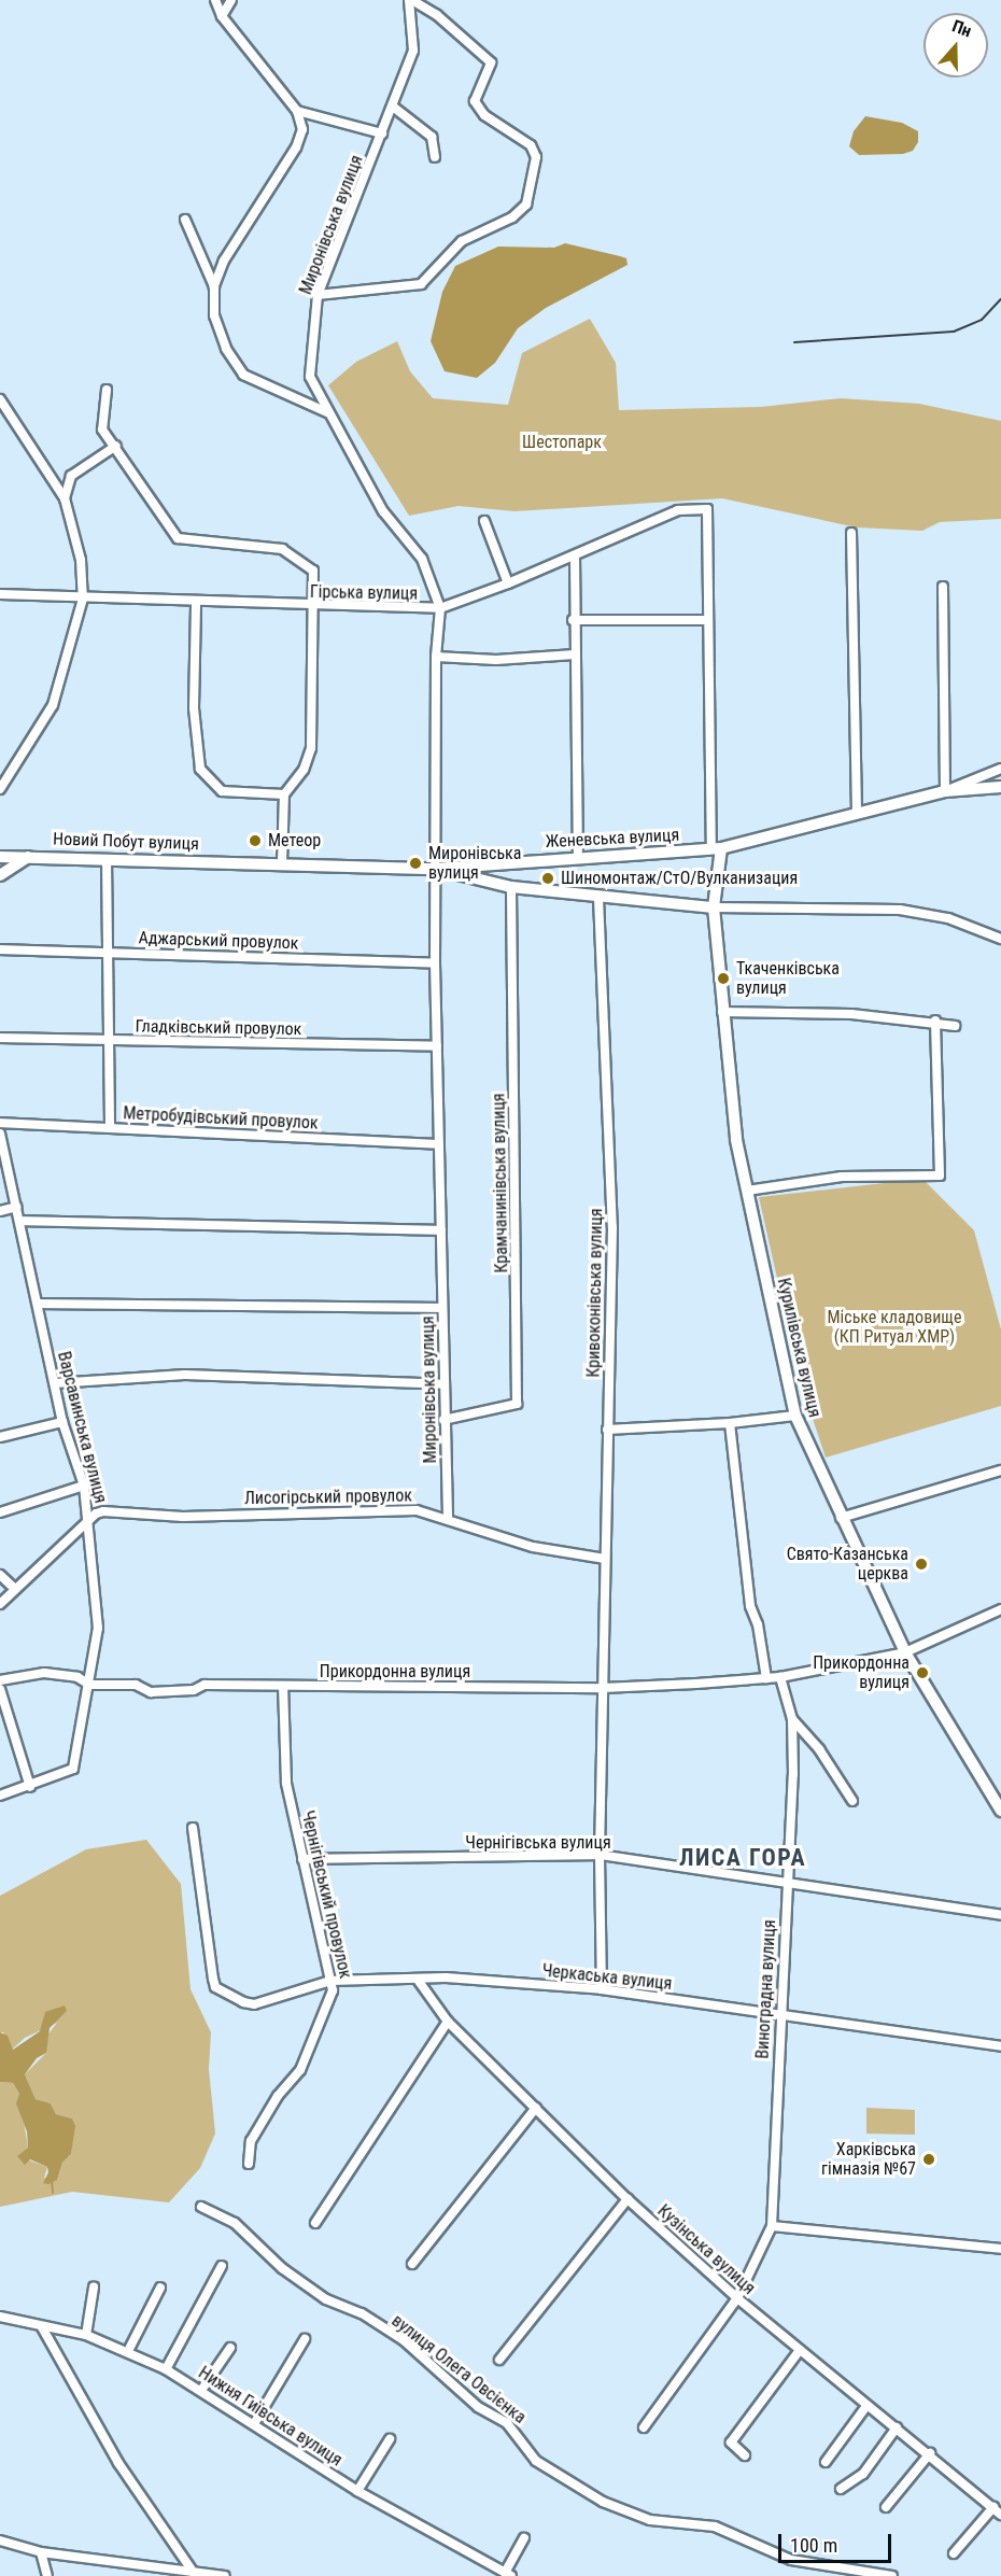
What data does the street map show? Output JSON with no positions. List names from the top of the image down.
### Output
{
  "streets": {
    "main road": ["Женевська вулиця", "Новий Побут вулиця", "Курилівська вулиця"],
    "street": [
      "Миронівська вулиця",
      "Гірська вулиця",
      "Аджарський провулок",
      "Гладківський провулок",
      "Метробудівський провулок",
      "Крамчанинівська вулиця",
      "Кривоконівська вулиця",
      "Варсавинська вулиця",
      "Лисогірський провулок",
      "Прикордонна вулиця",
      "Чернігівська вулиця",
      "Чернігівський провулок",
      "Черкаська вулиця",
      "Виноградна вулиця",
      "Кузінська вулиця",
      "вулиця Олега Овсієнка",
      "Нижня Гиївська вулиця"
    ]
  },
  "crossings": [
    ["Миронівська вулиця", "Гірська вулиця"],
    ["Миронівська вулиця", "Женевська вулиця"],
    ["Миронівська вулиця", "Аджарський провулок"],
    ["Миронівська вулиця", "Гладківський провулок"],
    ["Миронівська вулиця", "Метробудівський провулок"],
    ["Миронівська вулиця", "Крамчанинівська вулиця"],
    ["Миронівська вулиця", "Лисогірський провулок"],
    ["Женевська вулиця", "Новий Побут вулиця"],
    ["Женевська вулиця", "Курилівська вулиця"],
    ["Кривоконівська вулиця", "Лисогірський провулок"],
    ["Кривоконівська вулиця", "Прикордонна вулиця"],
    ["Кривоконівська вулиця", "Чернігівська вулиця"],
    ["Кривоконівська вулиця", "Черкаська вулиця"],
    ["Курилівська вулиця", "Прикордонна вулиця"],
    ["Варсавинська вулиця", "Лисогірський провулок"],
    ["Варсавинська вулиця", "Прикордонна вулиця"],
    ["Прикордонна вулиця", "Чернігівський провулок"],
    ["Прикордонна вулиця", "Виноградна вулиця"],
    ["Чернігівська вулиця", "Чернігівський провулок"],
    ["Чернігівська вулиця", "Виноградна вулиця"],
    ["Чернігівський провулок", "Черкаська вулиця"],
    ["Черкаська вулиця", "Виноградна вулиця"],
    ["Черкаська вулиця", "Кузінська вулиця"],
    ["Виноградна вулиця", "Кузінська вулиця"]
  ],
  "districts": ["ЛИСА ГОРА"],
  "parks": ["Шестопарк", "Міське кладовище (КП Ритуал ХМР)"],
  "places": [
    "Метеор",
    "Миронівська вулиця",
    "Шиномонтаж/СтО/Вулканизация",
    "Ткаченківська вулиця",
    "Свято-Казанська церква",
    "Прикордонна вулиця",
    "Харківська гімназія №67"
  ],
  "scale_bar": "100 m",
  "north": "top"
}
